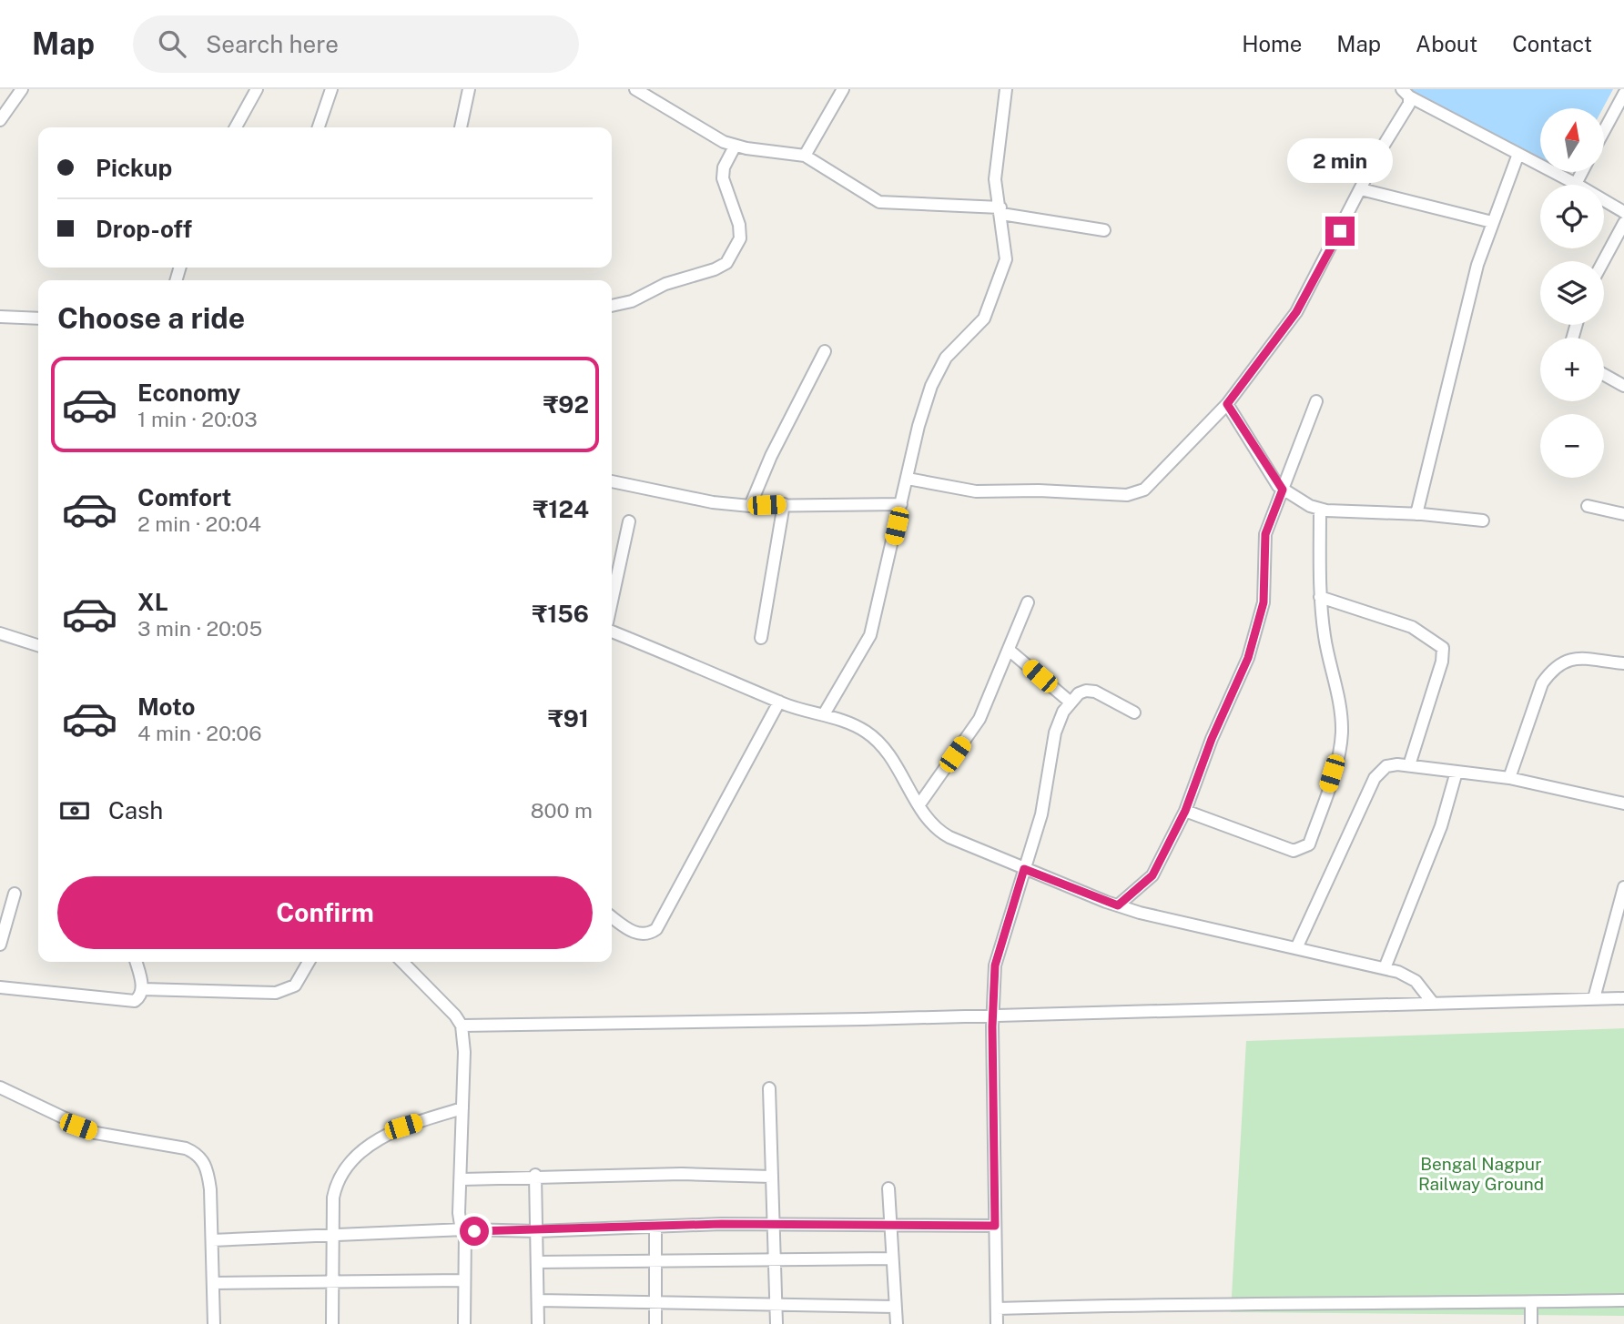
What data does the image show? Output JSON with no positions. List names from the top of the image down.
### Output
{
  "parks": ["Bengal Nagpur Railway Ground"],
  "north": "top",
  "page": {
    "header": "Map",
    "search": "Search here",
    "nav": [
      "Home",
      "Map",
      "About",
      "Contact"
    ],
    "map_buttons": ["+", "−"],
    "banner": ["Pickup", "Drop-off"],
    "bubble": "2 min",
    "heading": "Choose a ride",
    "list": [
      {
        "name": "Economy",
        "note": "1 min · 20:03",
        "value": "₹92"
      },
      {
        "name": "Comfort",
        "note": "2 min · 20:04",
        "value": "₹124"
      },
      {
        "name": "XL",
        "note": "3 min · 20:05",
        "value": "₹156"
      },
      {
        "name": "Moto",
        "note": "4 min · 20:06",
        "value": "₹91"
      }
    ],
    "pay": ["Cash", "800 m"],
    "buttons": "Confirm"
  }
}
